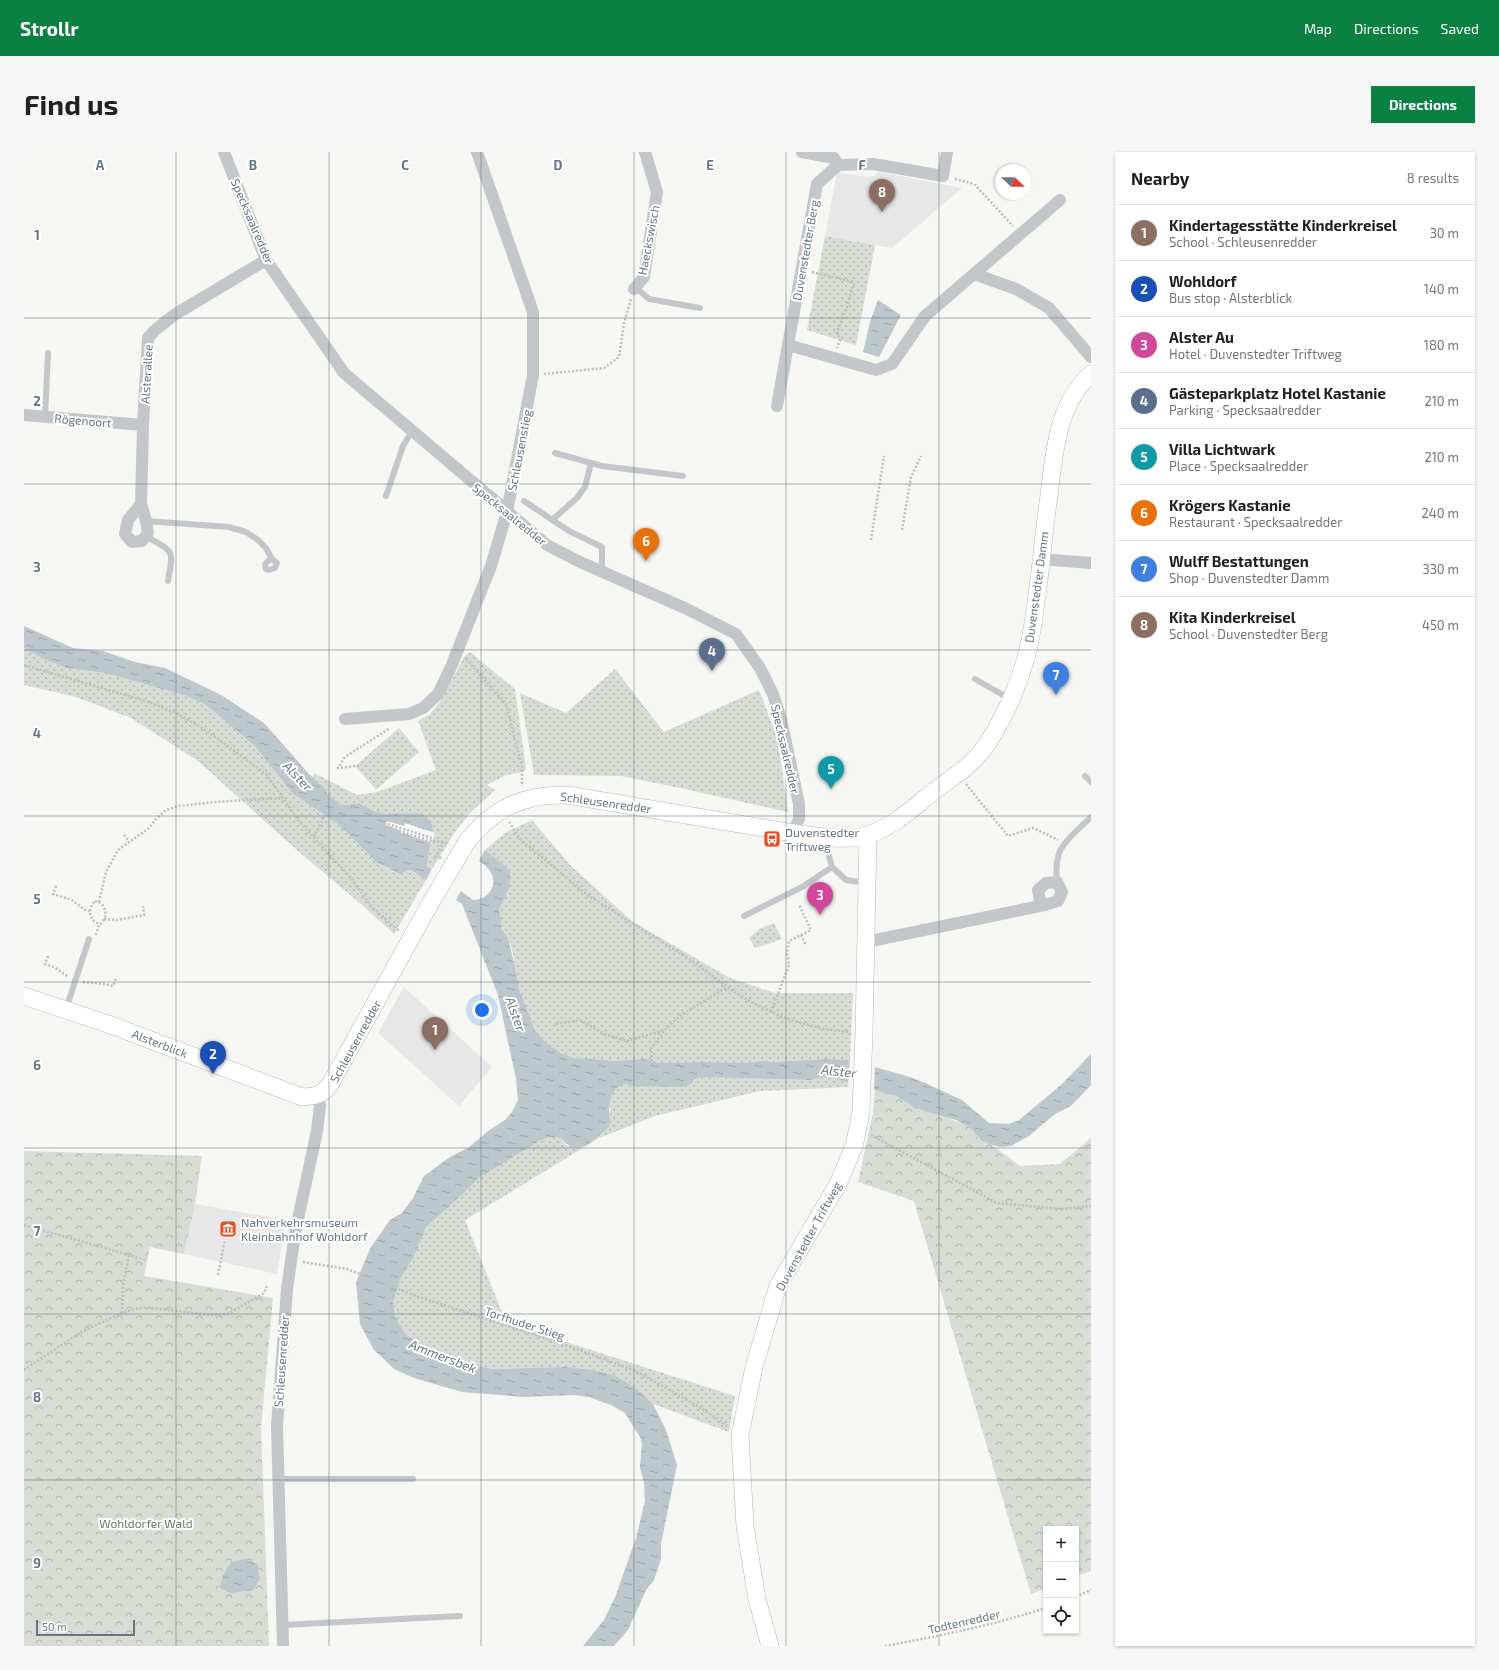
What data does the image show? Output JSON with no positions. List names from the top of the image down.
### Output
{
  "streets": {
    "street": [
      "Specksaalredder",
      "Haeckswisch",
      "Duvenstedter Berg",
      "Alsterallee",
      "Rögenoort",
      "Schleusenstieg",
      "Duvenstedter Damm",
      "Schleusenredder",
      "Alsterblick",
      "Duvenstedter Triftweg"
    ],
    "path": ["Torfhuder Stieg", "Todtenredder"]
  },
  "crossings": [
    ["Specksaalredder", "Alsterallee"],
    ["Specksaalredder", "Schleusenstieg"],
    ["Specksaalredder", "Duvenstedter Damm"],
    ["Specksaalredder", "Schleusenredder"],
    ["Haeckswisch", "Schleusenstieg"],
    ["Alsterallee", "Rögenoort"],
    ["Duvenstedter Damm", "Schleusenredder"],
    ["Duvenstedter Damm", "Duvenstedter Triftweg"],
    ["Schleusenredder", "Alsterblick"],
    ["Schleusenredder", "Torfhuder Stieg"],
    ["Duvenstedter Triftweg", "Torfhuder Stieg"]
  ],
  "water": ["Alster", "Ammersbek"],
  "parks": ["Wohldorfer Wald"],
  "places": {
    "bus stop": ["Duvenstedter Triftweg"],
    "museum": ["Nahverkehrsmuseum Kleinbahnhof Wohldorf"]
  },
  "scale_bar": "50 m",
  "north": "right",
  "page": {
    "header": "Strollr",
    "nav": ["Map", "Directions", "Saved"],
    "buttons": "Directions",
    "title": "Find us",
    "heading": ["Nearby", "8 results"],
    "pins": [
      "8",
      "6",
      "4",
      "7",
      "5",
      "3",
      "1",
      "2"
    ],
    "list": [
      {
        "mark": "1",
        "name": "Kindertagesstätte Kinderkreisel",
        "note": "School · Schleusenredder",
        "value": "30 m"
      },
      {
        "mark": "2",
        "name": "Wohldorf",
        "note": "Bus stop · Alsterblick",
        "value": "140 m"
      },
      {
        "mark": "3",
        "name": "Alster Au",
        "note": "Hotel · Duvenstedter Triftweg",
        "value": "180 m"
      },
      {
        "mark": "4",
        "name": "Gästeparkplatz Hotel Kastanie",
        "note": "Parking · Specksaalredder",
        "value": "210 m"
      },
      {
        "mark": "5",
        "name": "Villa Lichtwark",
        "note": "Place · Specksaalredder",
        "value": "210 m"
      },
      {
        "mark": "6",
        "name": "Krögers Kastanie",
        "note": "Restaurant · Specksaalredder",
        "value": "240 m"
      },
      {
        "mark": "7",
        "name": "Wulff Bestattungen",
        "note": "Shop · Duvenstedter Damm",
        "value": "330 m"
      },
      {
        "mark": "8",
        "name": "Kita Kinderkreisel",
        "note": "School · Duvenstedter Berg",
        "value": "450 m"
      }
    ],
    "map_buttons": ["+", "−"],
    "scale": "50 m"
  },
  "grid": {
    "columns": [
      "A",
      "B",
      "C",
      "D",
      "E",
      "F"
    ],
    "rows": [
      "1",
      "2",
      "3",
      "4",
      "5",
      "6",
      "7",
      "8",
      "9"
    ]
  }
}
